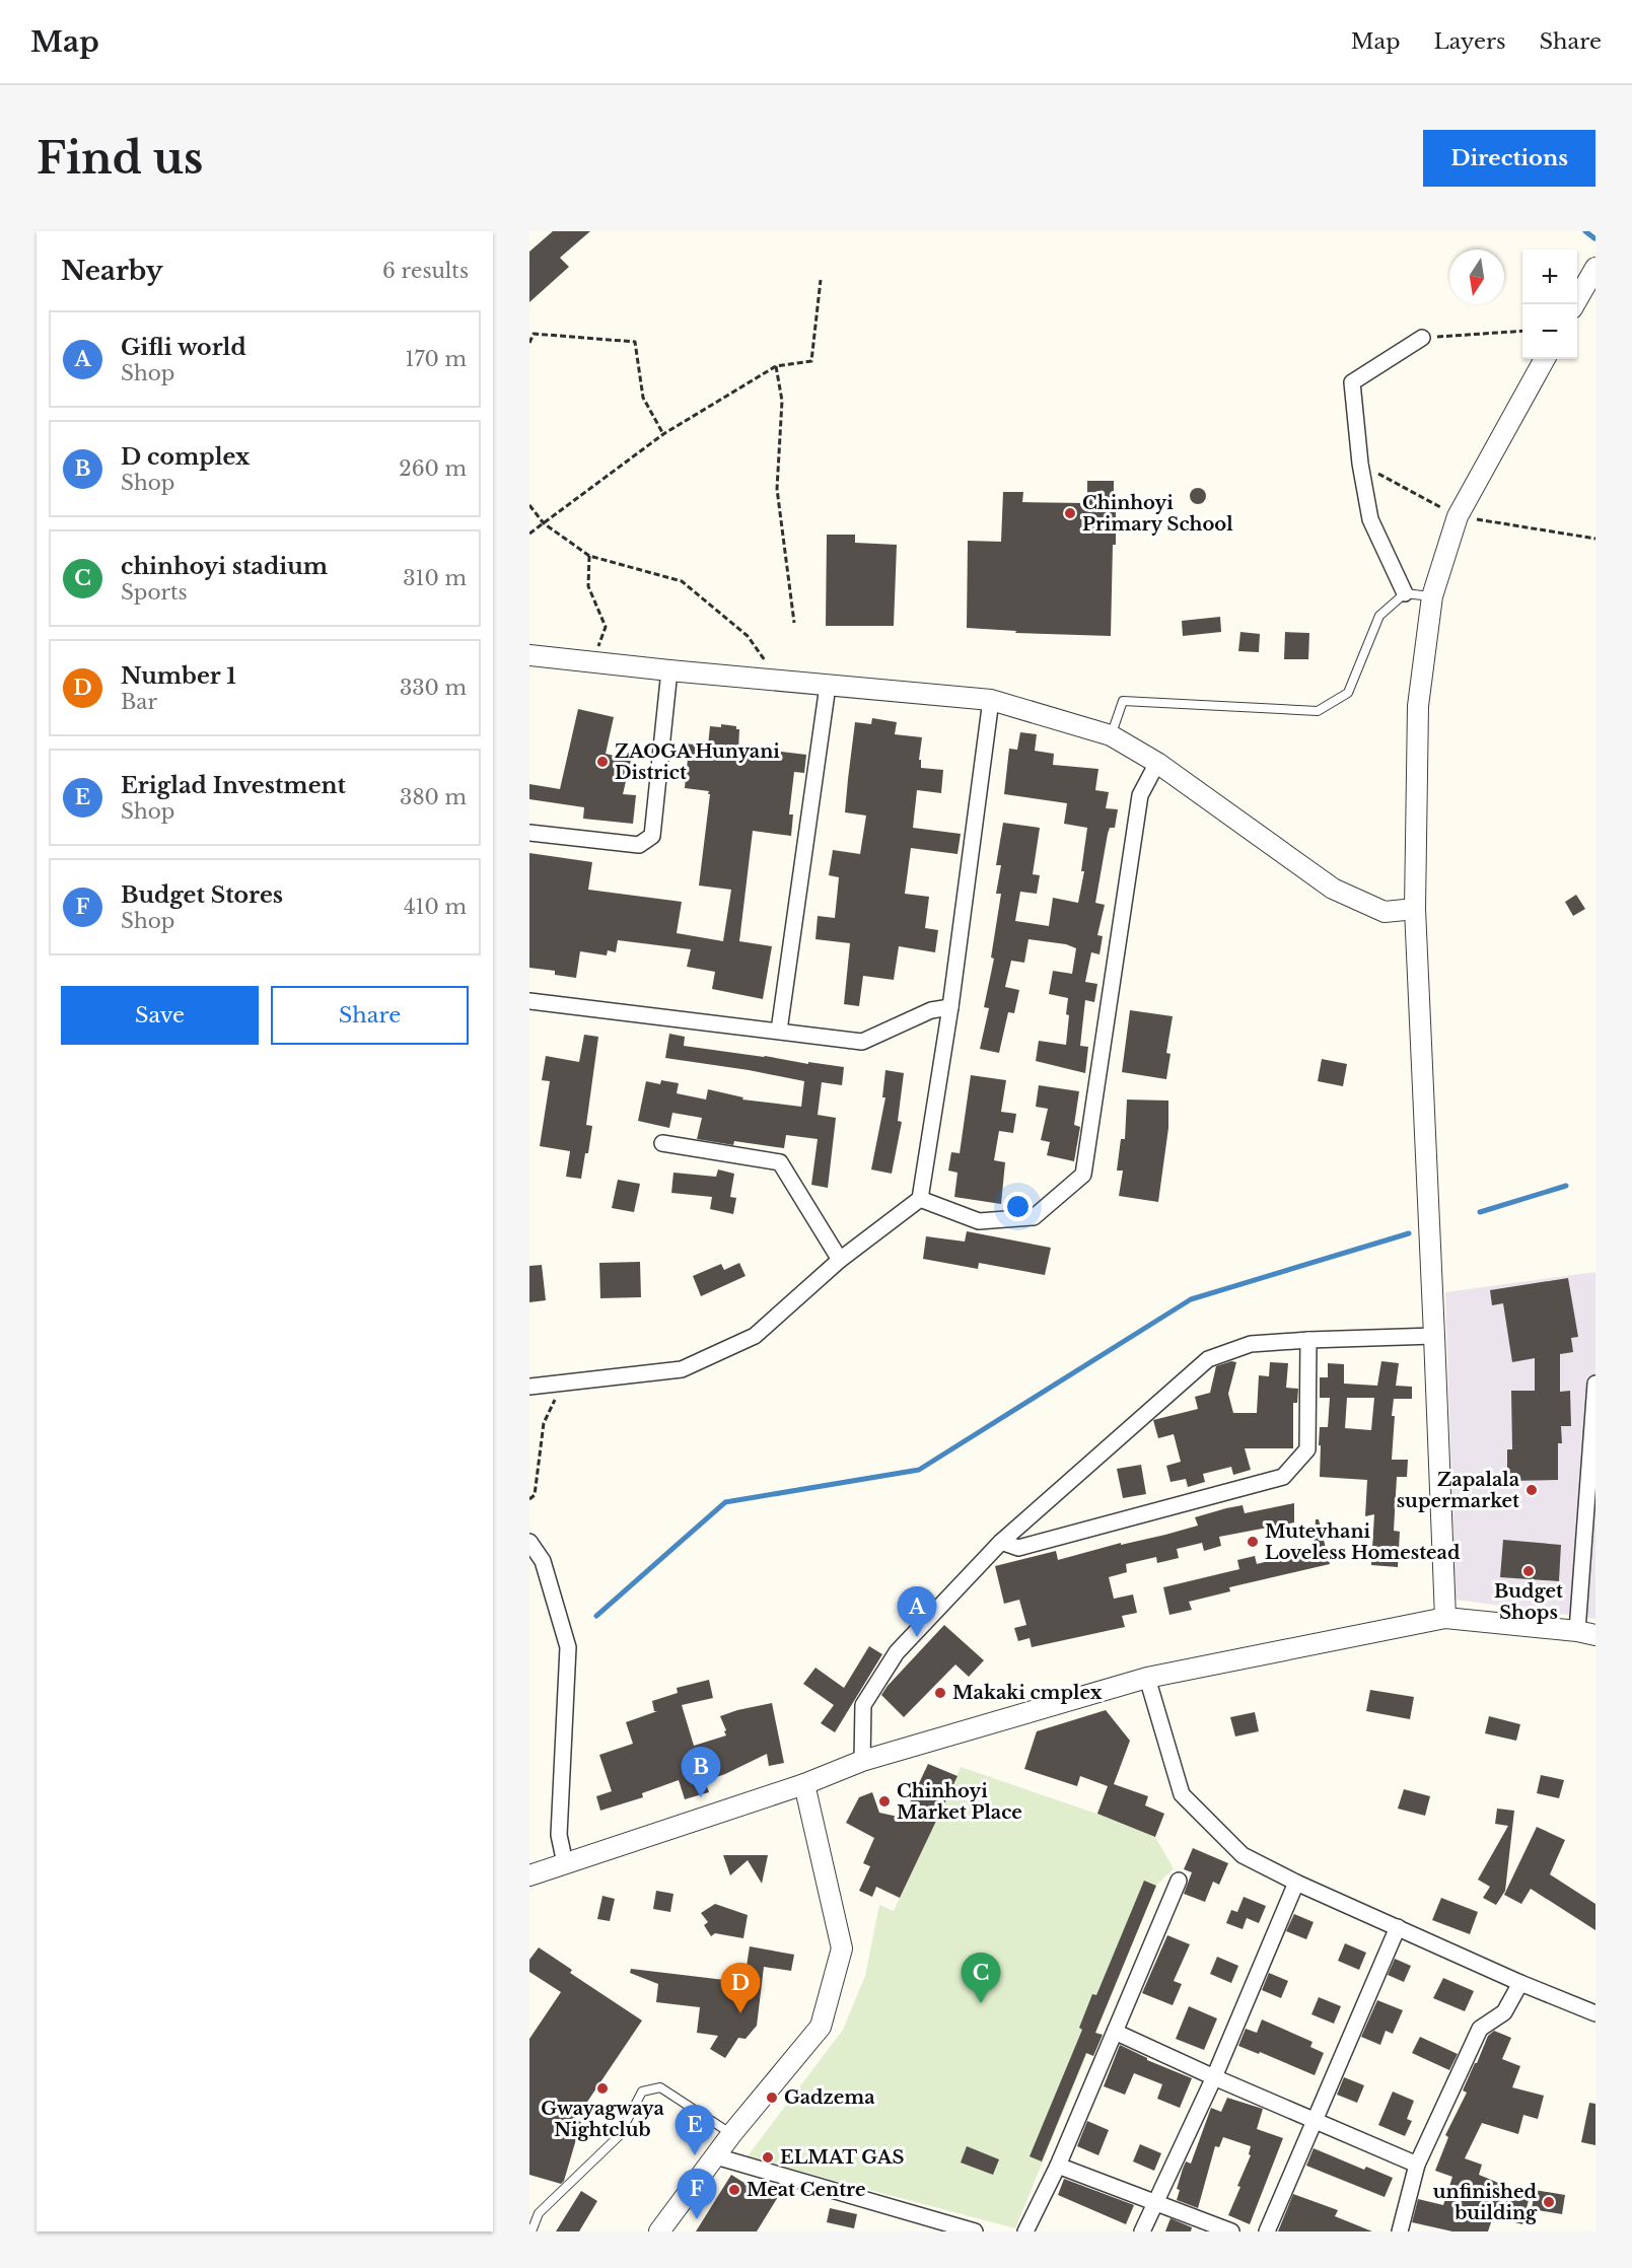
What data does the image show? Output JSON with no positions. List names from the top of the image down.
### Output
{
  "places": [
    "Chinhoyi Primary School",
    "ZAOGA Hunyani District",
    "Zapalala supermarket",
    "Mutevhani Loveless Homestead",
    "Budget Shops",
    "Makaki cmplex",
    "Chinhoyi Market Place",
    "Gwayagwaya Nightclub",
    "Gadzema",
    "ELMAT GAS",
    "Meat Centre",
    "unfinished building"
  ],
  "north": "bottom",
  "page": {
    "header": "Map",
    "nav": ["Map", "Layers", "Share"],
    "buttons": [
      "Directions",
      ["Save", "Share"]
    ],
    "title": "Find us",
    "heading": ["Nearby", "6 results"],
    "map_buttons": ["+", "−"],
    "list": [
      {
        "mark": "A",
        "name": "Gifli world",
        "note": "Shop",
        "value": "170 m"
      },
      {
        "mark": "B",
        "name": "D complex",
        "note": "Shop",
        "value": "260 m"
      },
      {
        "mark": "C",
        "name": "chinhoyi stadium",
        "note": "Sports",
        "value": "310 m"
      },
      {
        "mark": "D",
        "name": "Number 1",
        "note": "Bar",
        "value": "330 m"
      },
      {
        "mark": "E",
        "name": "Eriglad Investment",
        "note": "Shop",
        "value": "380 m"
      },
      {
        "mark": "F",
        "name": "Budget Stores",
        "note": "Shop",
        "value": "410 m"
      }
    ],
    "pins": [
      "A",
      "B",
      "C",
      "D",
      "E",
      "F"
    ]
  }
}
